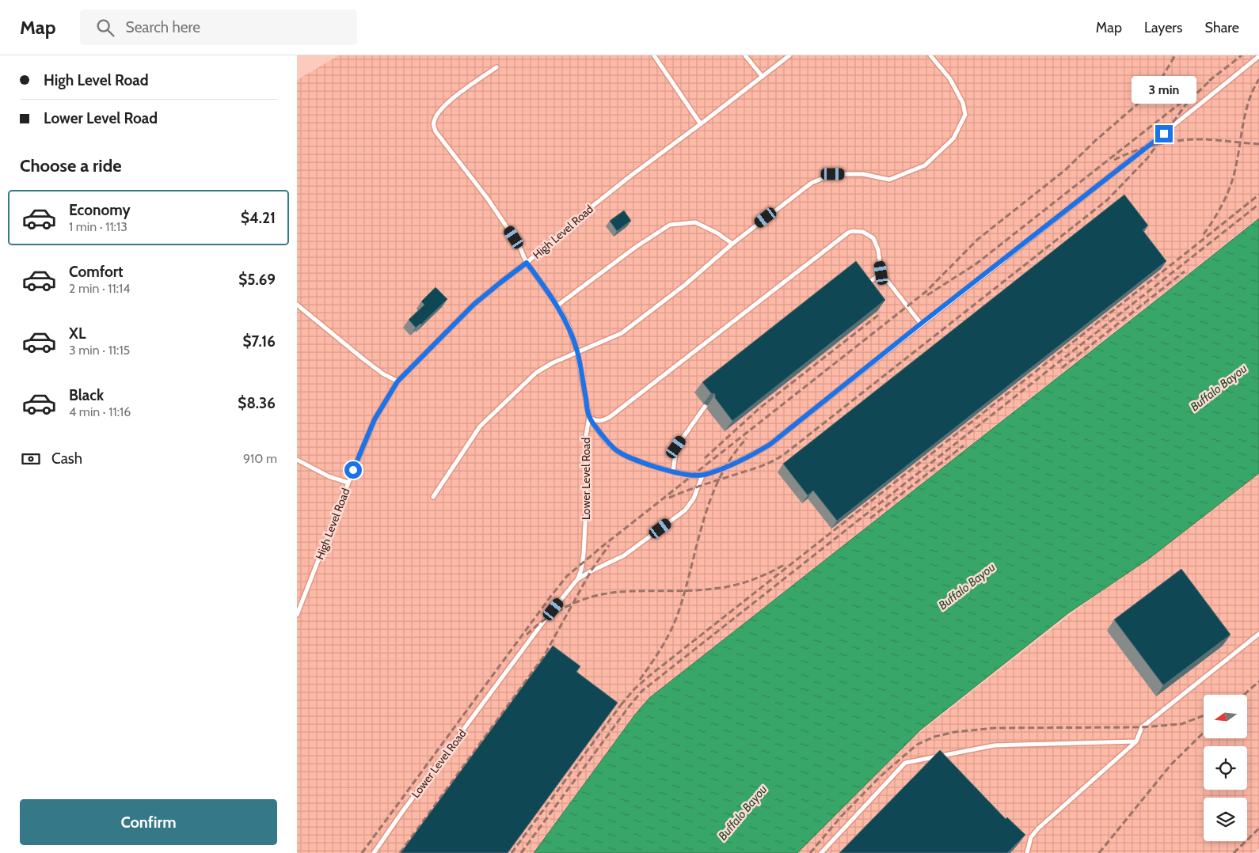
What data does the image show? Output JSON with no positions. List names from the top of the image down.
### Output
{
  "streets": {
    "lane": ["High Level Road", "Lower Level Road"]
  },
  "water": ["Buffalo Bayou"],
  "north": "left",
  "page": {
    "header": "Map",
    "search": "Search here",
    "nav": ["Map", "Layers", "Share"],
    "banner": ["High Level Road", "Lower Level Road"],
    "bubble": "3 min",
    "heading": "Choose a ride",
    "list": [
      {
        "name": "Economy",
        "note": "1 min · 11:13",
        "value": "$4.21"
      },
      {
        "name": "Comfort",
        "note": "2 min · 11:14",
        "value": "$5.69"
      },
      {
        "name": "XL",
        "note": "3 min · 11:15",
        "value": "$7.16"
      },
      {
        "name": "Black",
        "note": "4 min · 11:16",
        "value": "$8.36"
      }
    ],
    "pay": ["Cash", "910 m"],
    "buttons": "Confirm"
  }
}
